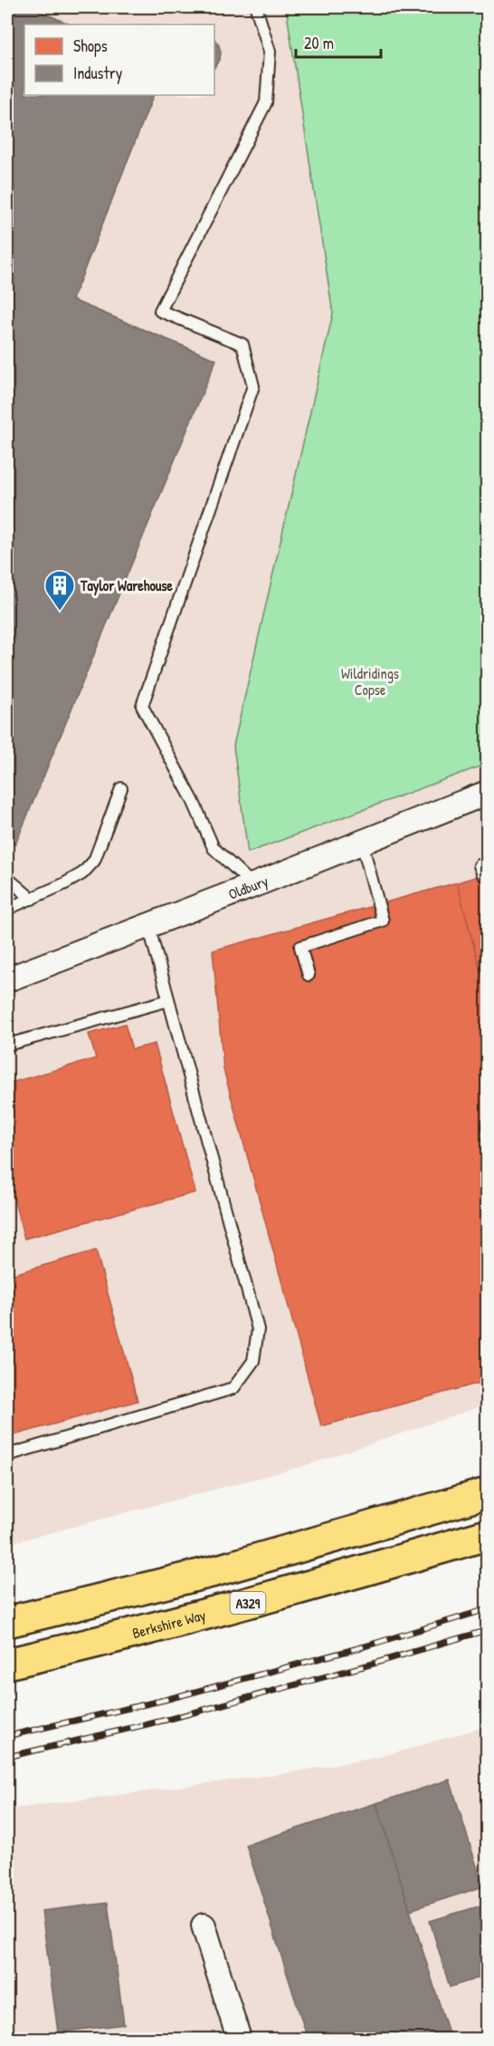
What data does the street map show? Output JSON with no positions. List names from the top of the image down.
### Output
{
  "streets": {
    "highway": ["A329", "Berkshire Way"],
    "street": ["Oldbury"]
  },
  "parks": ["Wildridings Copse"],
  "places": {
    "building": ["Taylor Warehouse"]
  },
  "legend": ["Shops", "Industry"],
  "scale_bar": "20 m"
}
